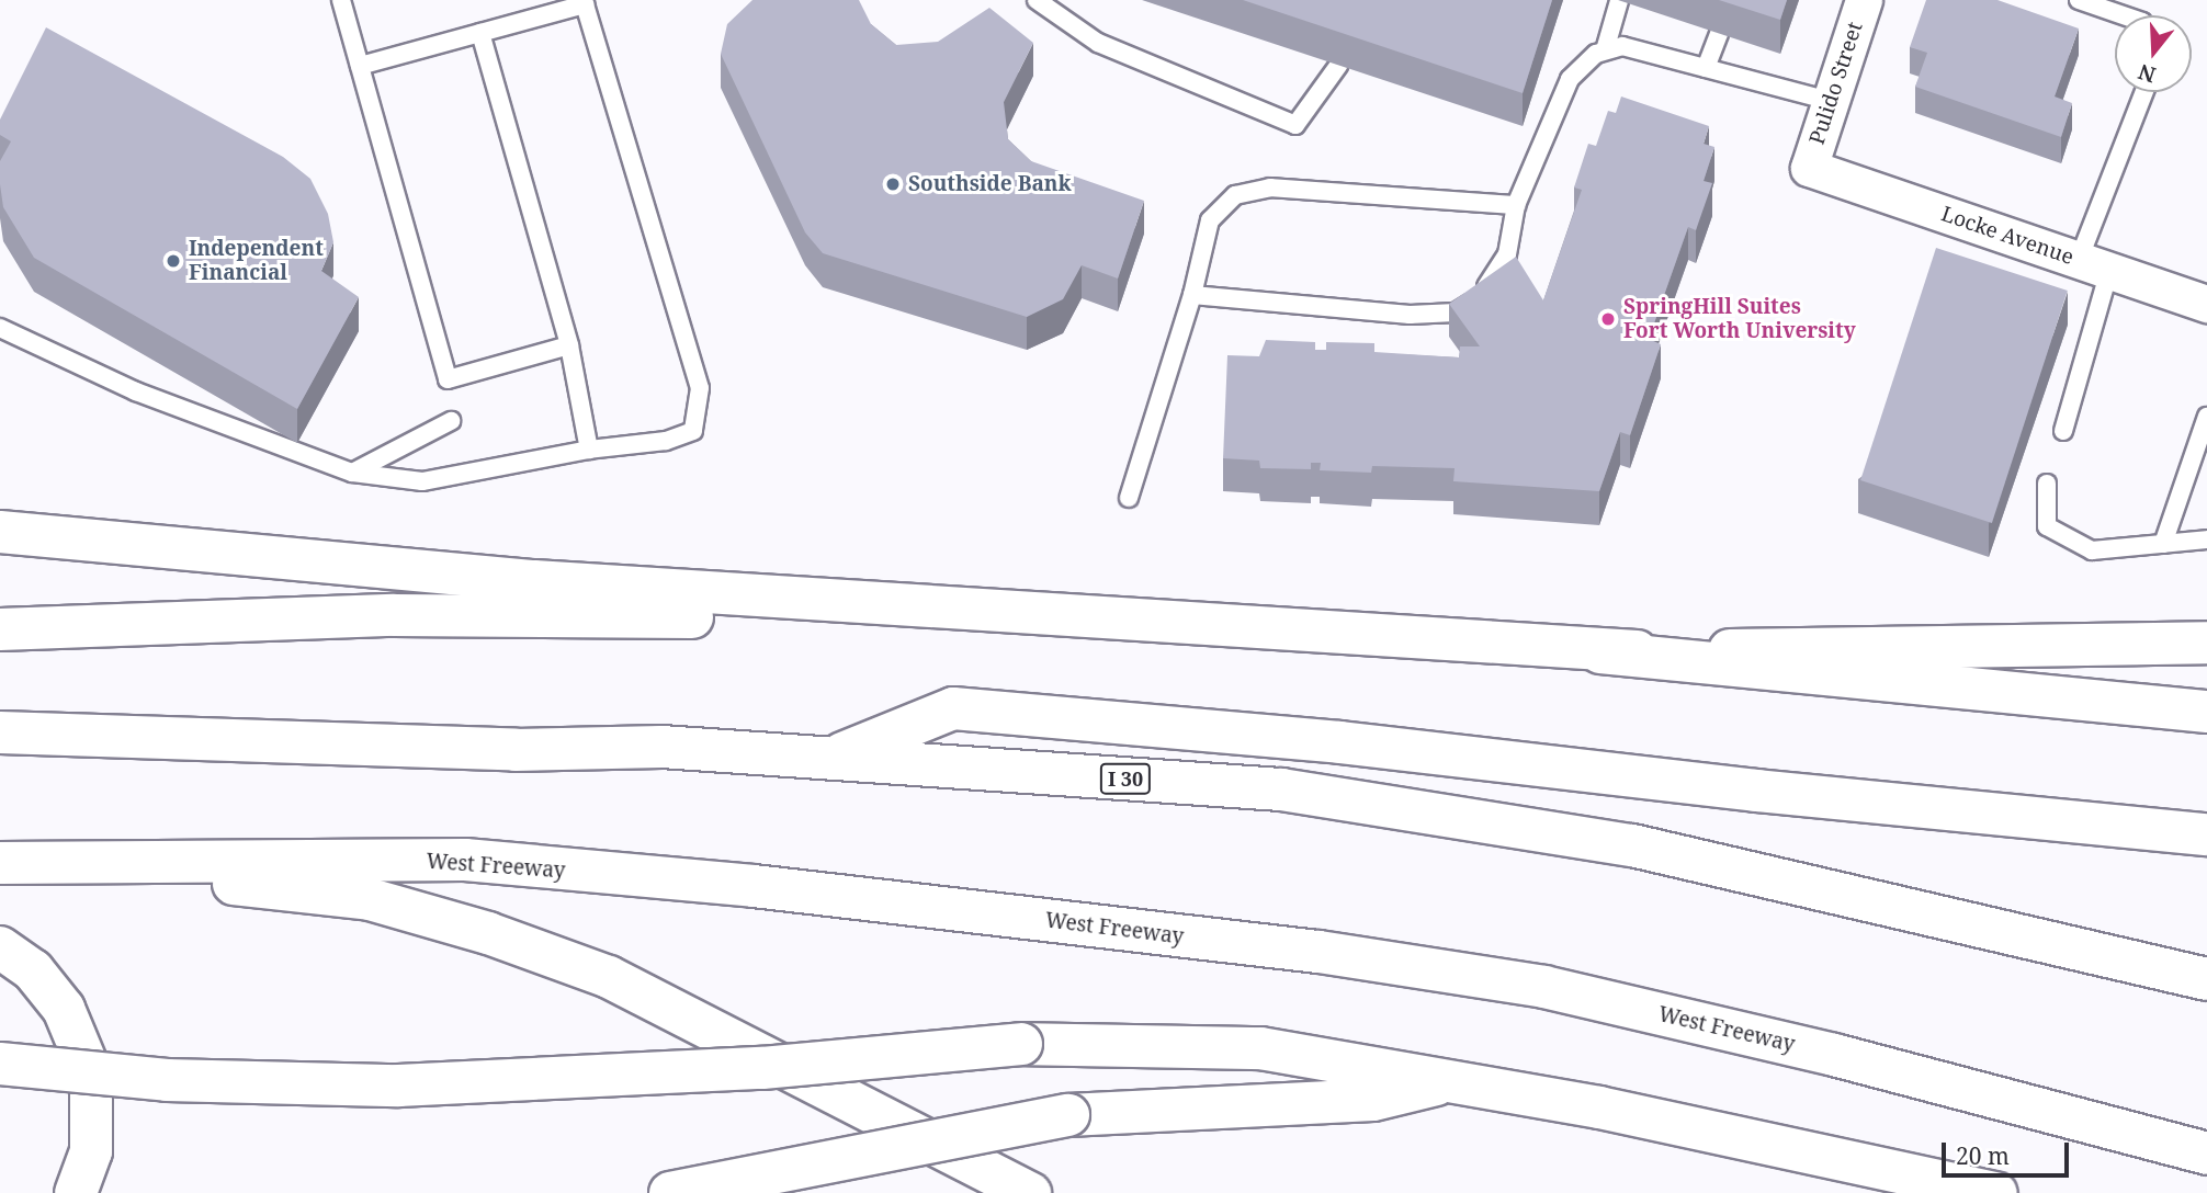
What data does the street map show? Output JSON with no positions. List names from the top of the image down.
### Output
{
  "streets": {
    "main road": ["I 30", "West Freeway"],
    "street": ["Pulido Street", "Locke Avenue"]
  },
  "crossings": [
    ["Pulido Street", "Locke Avenue"]
  ],
  "places": ["Southside Bank", "Independent Financial", "SpringHill Suites Fort Worth University"],
  "scale_bar": "20 m",
  "north": "bottom"
}
